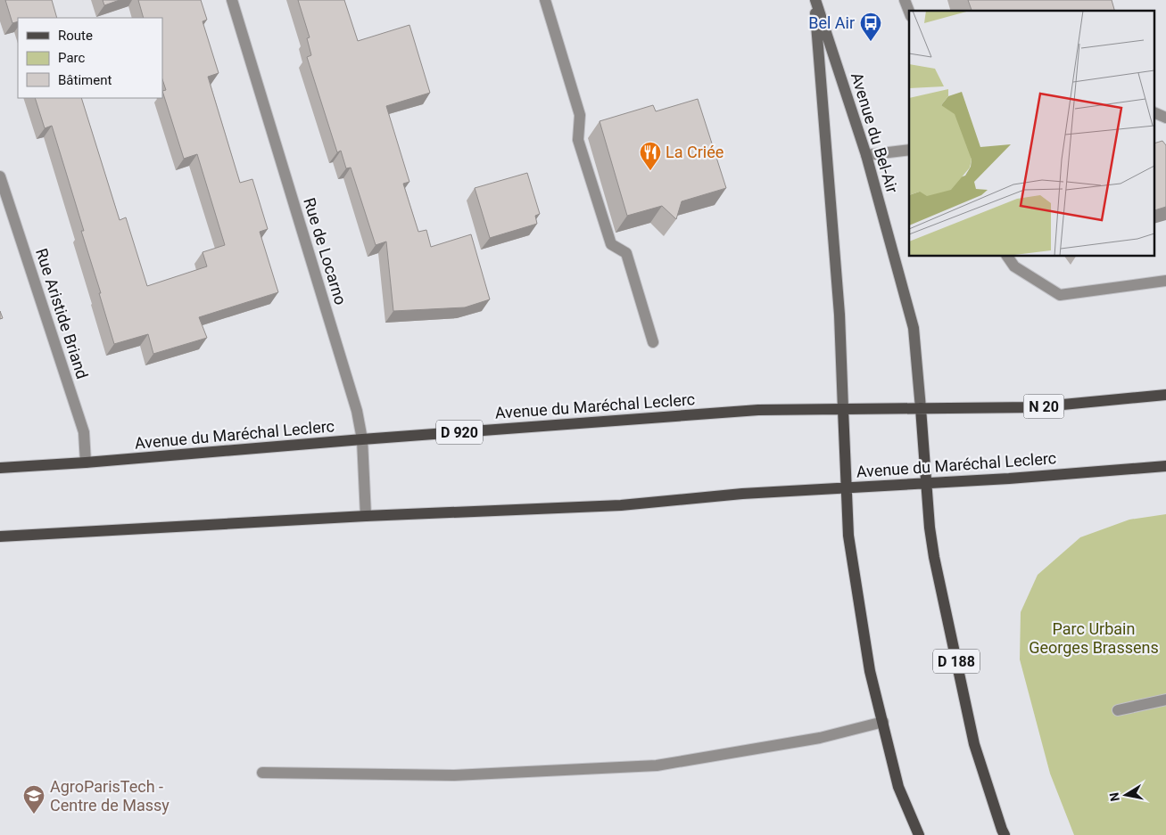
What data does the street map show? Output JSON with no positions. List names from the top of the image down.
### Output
{
  "streets": {
    "main road": [
      "Avenue du Maréchal Leclerc",
      "N 20",
      "D 920",
      "D 188"
    ],
    "street": ["Avenue du Bel-Air", "Rue de Locarno", "Rue Aristide Briand"]
  },
  "crossings": [
    ["Avenue du Bel-Air", "Avenue du Maréchal Leclerc"],
    ["Avenue du Bel-Air", "D 188"],
    ["Rue de Locarno", "Avenue du Maréchal Leclerc"],
    ["Rue Aristide Briand", "Avenue du Maréchal Leclerc"],
    ["Avenue du Maréchal Leclerc", "D 188"]
  ],
  "parks": ["Parc Urbain Georges Brassens"],
  "places": {
    "bus stop": ["Bel Air"],
    "restaurant": ["La Criée"],
    "school or university": ["AgroParisTech - Centre de Massy"]
  },
  "legend": ["Route", "Parc", "Bâtiment"],
  "north": "left"
}
